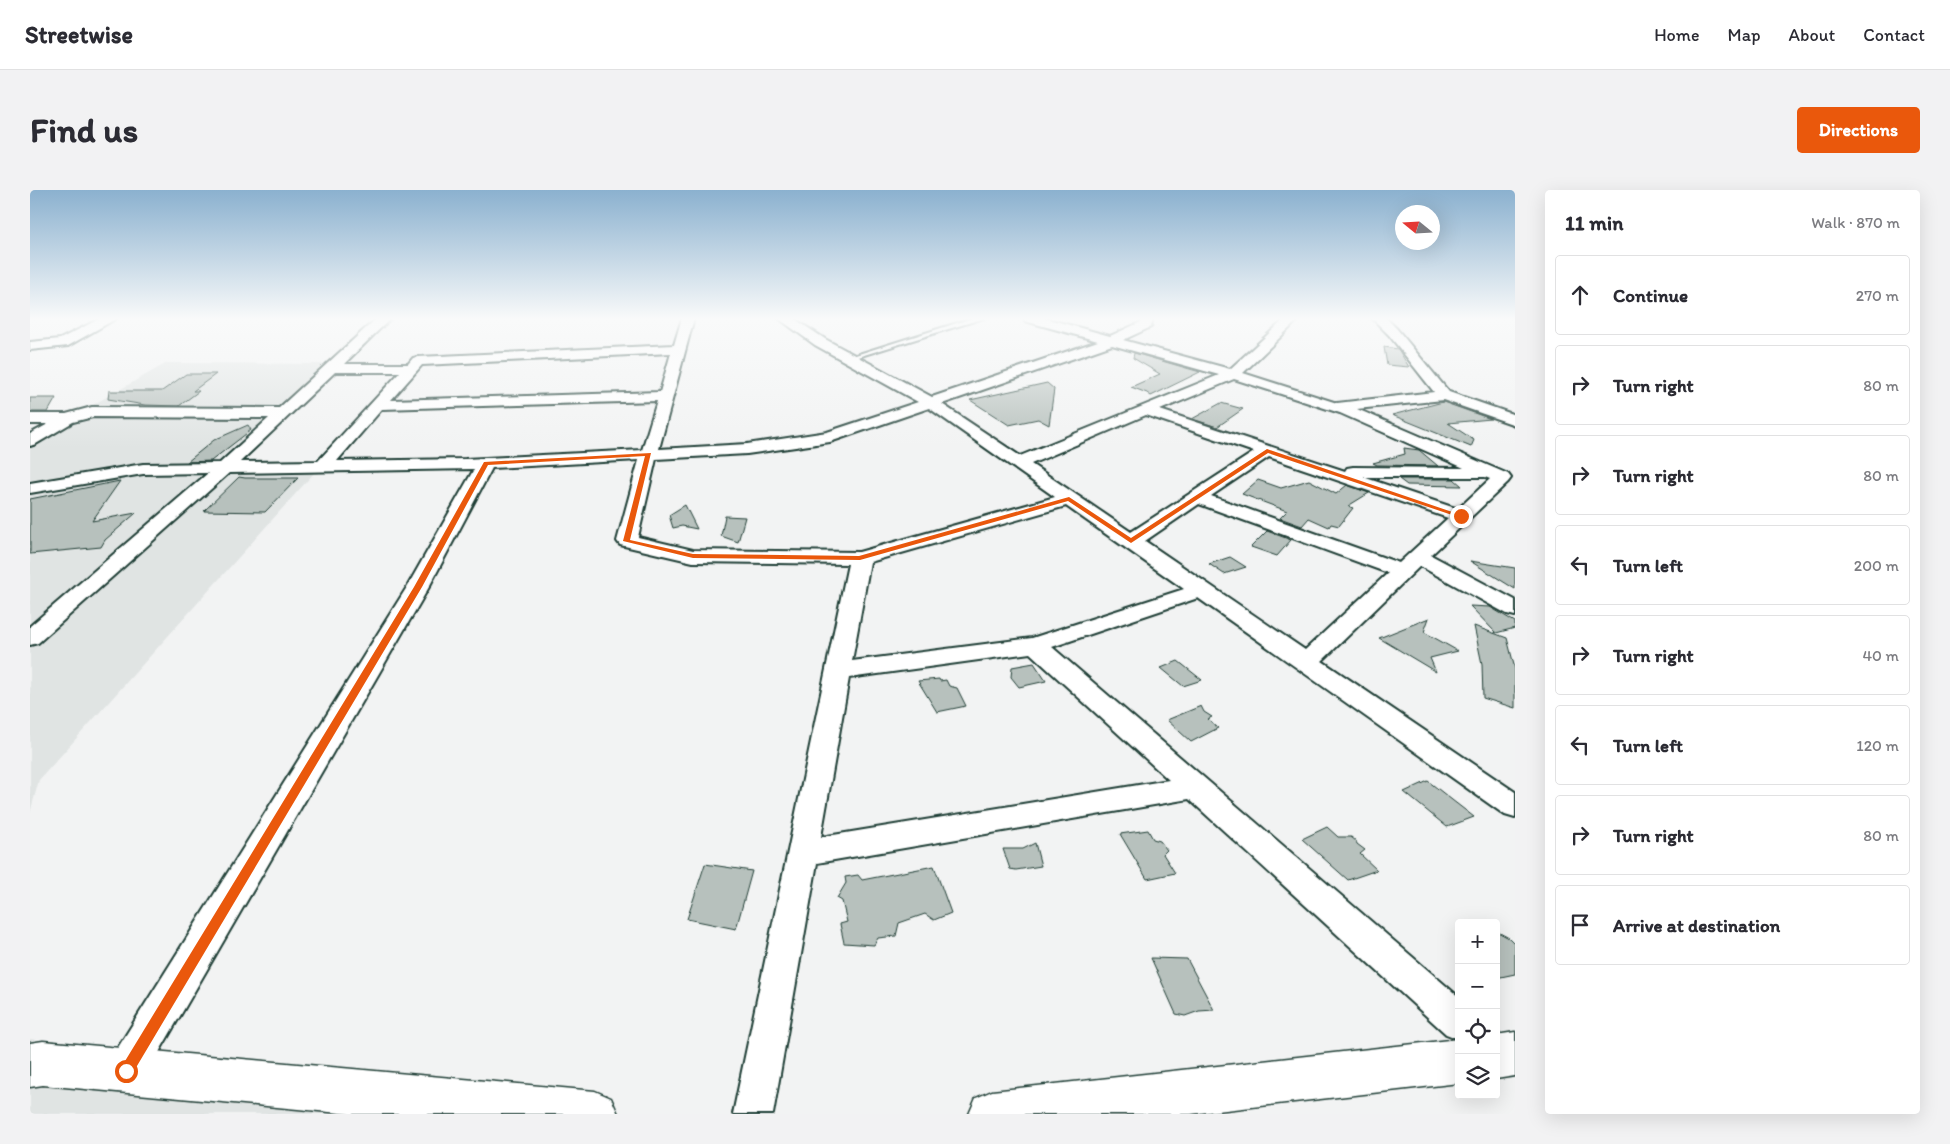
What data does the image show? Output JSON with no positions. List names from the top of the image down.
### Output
{
  "north": "left",
  "page": {
    "header": "Streetwise",
    "nav": [
      "Home",
      "Map",
      "About",
      "Contact"
    ],
    "buttons": "Directions",
    "title": "Find us",
    "heading": ["11 min", "Walk · 870 m"],
    "list": [
      ["Continue", "270 m"],
      ["Turn right", "80 m"],
      ["Turn right", "80 m"],
      ["Turn left", "200 m"],
      ["Turn right", "40 m"],
      ["Turn left", "120 m"],
      ["Turn right", "80 m"],
      "Arrive at destination"
    ],
    "map_buttons": ["+", "−"]
  }
}
